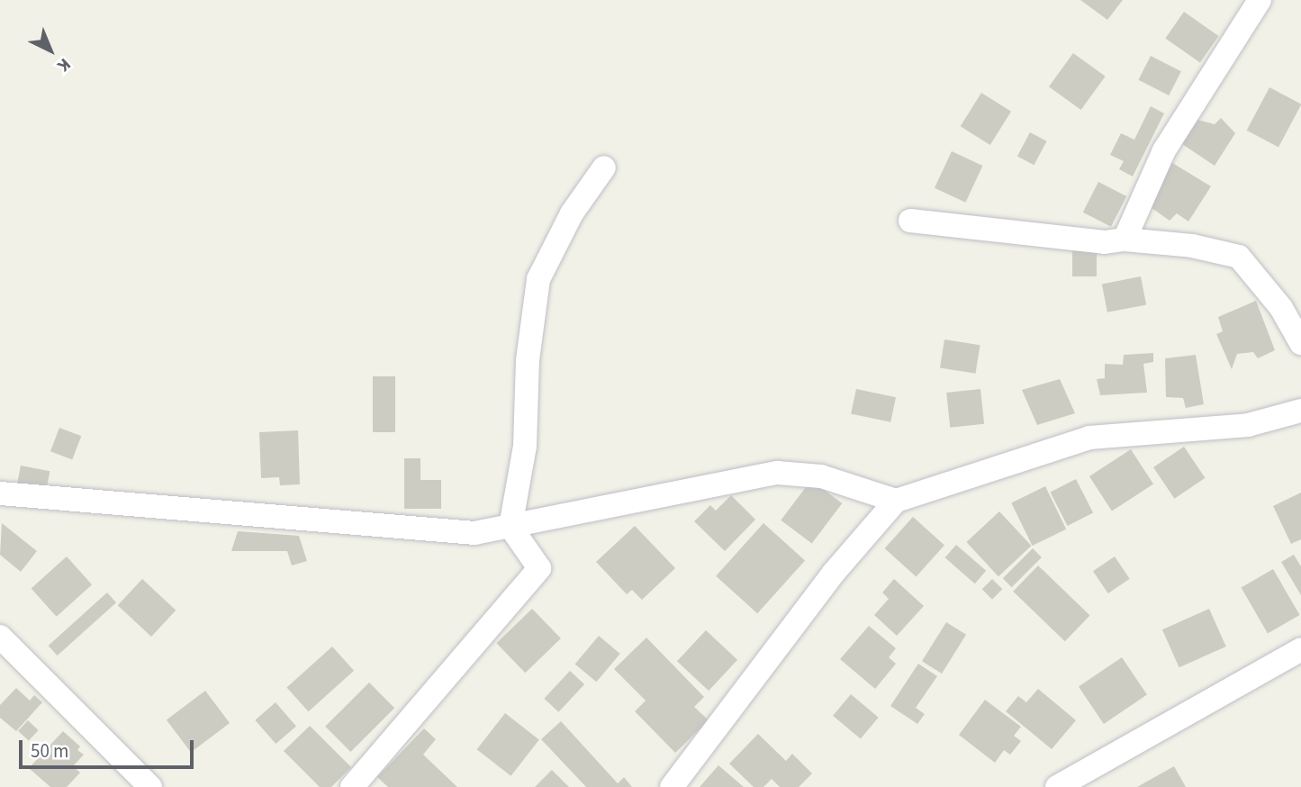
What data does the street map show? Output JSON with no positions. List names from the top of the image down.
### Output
{
  "scale_bar": "50 m",
  "north": "bottom right"
}
